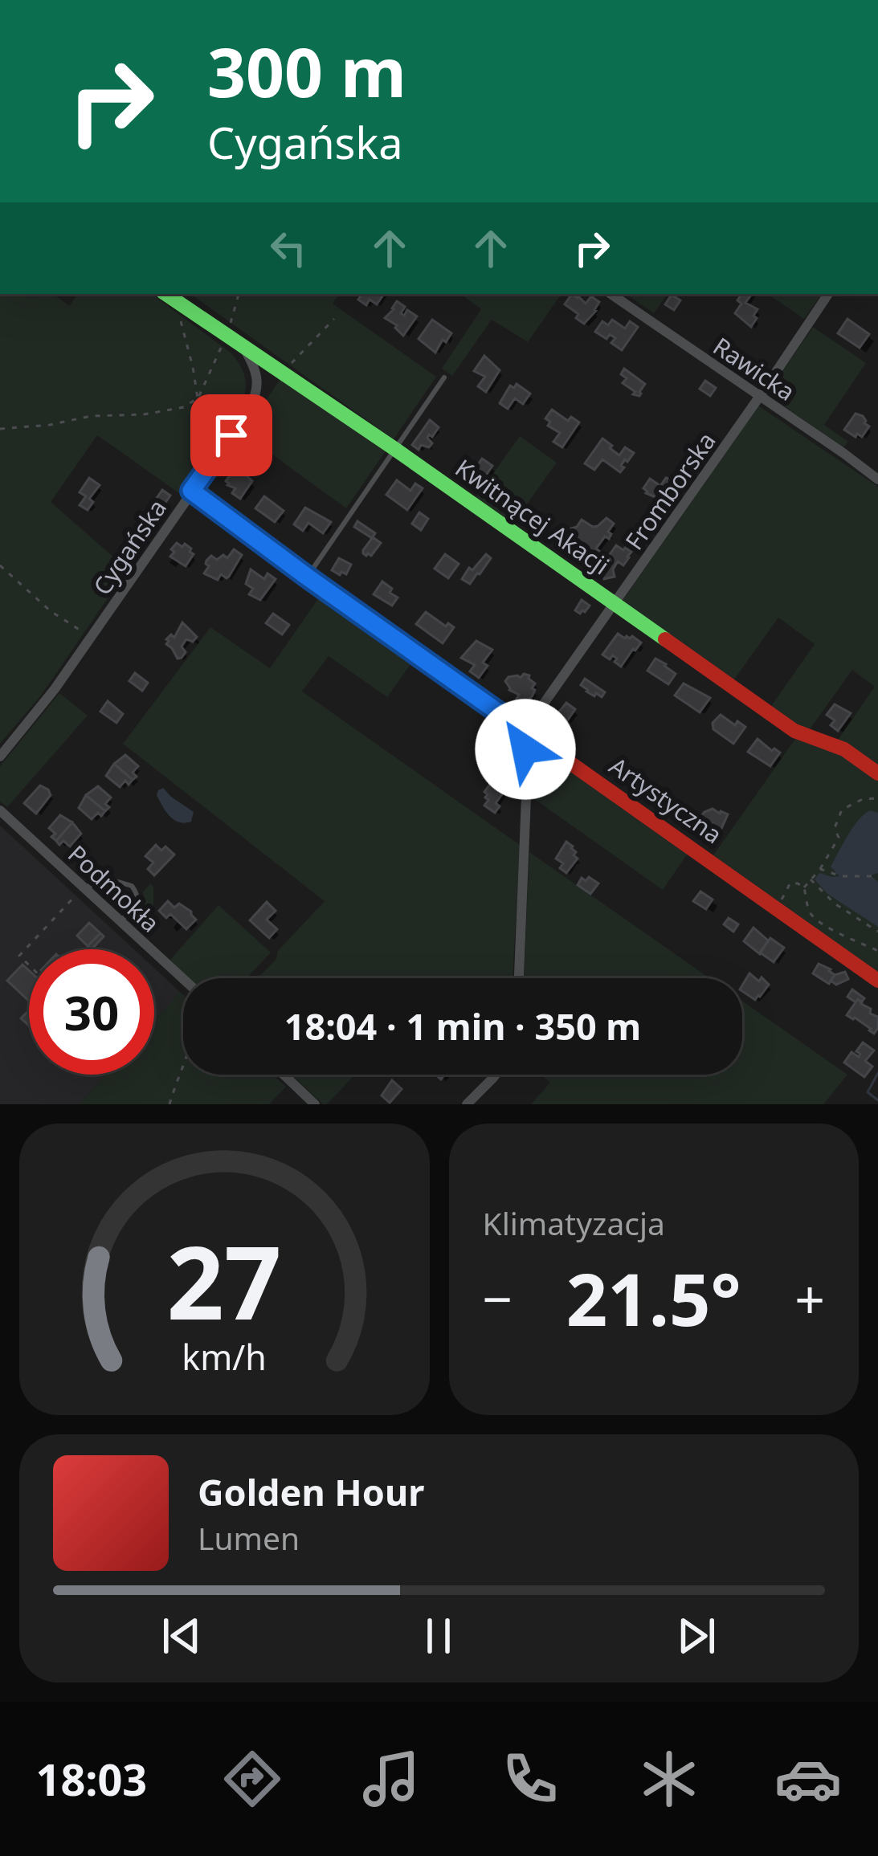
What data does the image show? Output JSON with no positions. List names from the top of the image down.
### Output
{
  "streets": {
    "street": [
      "Rawicka",
      "Fromborska",
      "Kwitnącej Akacji",
      "Cygańska",
      "Artystyczna",
      "Podmokła"
    ]
  },
  "crossings": [
    ["Rawicka", "Fromborska"],
    ["Fromborska", "Kwitnącej Akacji"],
    ["Fromborska", "Artystyczna"],
    ["Kwitnącej Akacji", "Cygańska"],
    ["Cygańska", "Artystyczna"]
  ],
  "page": {
    "turn": ["300 m", "Cygańska"],
    "limit": "30",
    "trip": "18:04 · 1 min · 350 m",
    "tile": "Klimatyzacja",
    "heat": ["−", "21.5°", "+"],
    "song": ["Golden Hour", "Lumen"],
    "tabs": "18:03",
    "gauge": ["27", "km/h"]
  }
}
